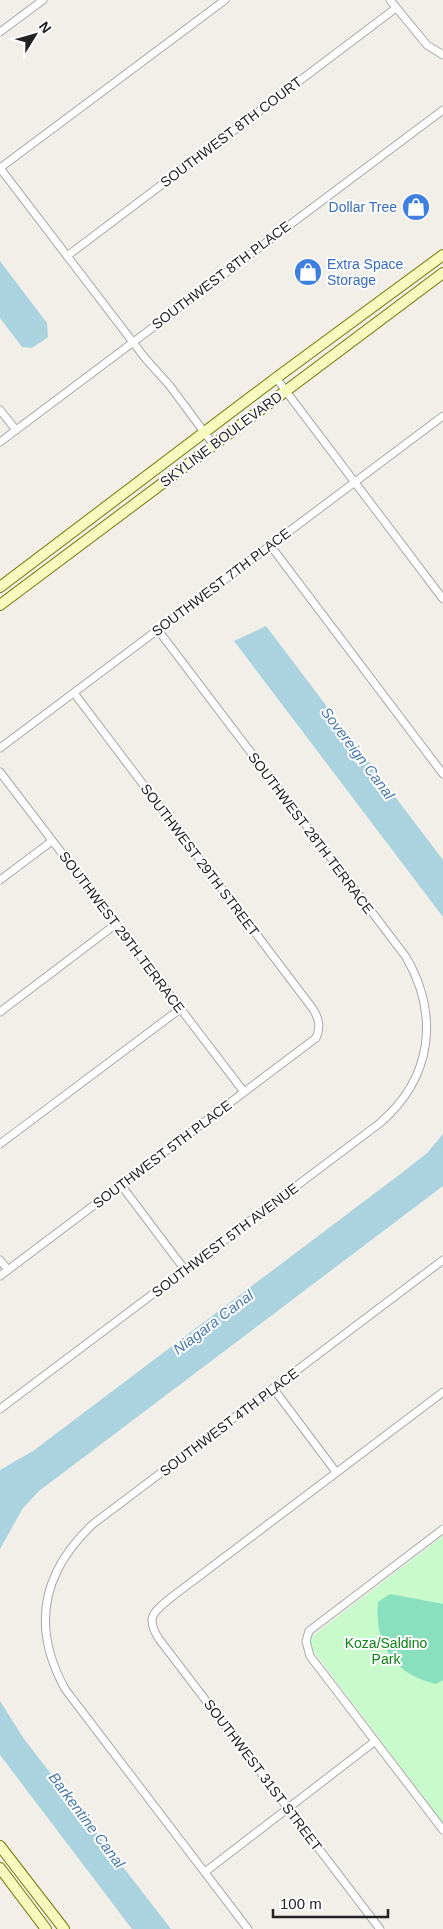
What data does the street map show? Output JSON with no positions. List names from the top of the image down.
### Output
{
  "streets": {
    "street": [
      "SOUTHWEST 8TH COURT",
      "SOUTHWEST 8TH PLACE",
      "SKYLINE BOULEVARD",
      "SOUTHWEST 7TH PLACE",
      "SOUTHWEST 28TH TERRACE",
      "SOUTHWEST 29TH STREET",
      "SOUTHWEST 29TH TERRACE",
      "SOUTHWEST 5TH PLACE",
      "SOUTHWEST 5TH AVENUE",
      "SOUTHWEST 4TH PLACE",
      "SOUTHWEST 31ST STREET"
    ]
  },
  "crossings": [
    ["SOUTHWEST 7TH PLACE", "SOUTHWEST 28TH TERRACE"],
    ["SOUTHWEST 7TH PLACE", "SOUTHWEST 29TH STREET"],
    ["SOUTHWEST 28TH TERRACE", "SOUTHWEST 5TH AVENUE"],
    ["SOUTHWEST 29TH STREET", "SOUTHWEST 5TH PLACE"],
    ["SOUTHWEST 29TH TERRACE", "SOUTHWEST 5TH PLACE"]
  ],
  "water": ["Sovereign Canal", "Niagara Canal", "Barkentine Canal"],
  "parks": ["Koza/Saldino Park"],
  "places": {
    "shop": ["Dollar Tree", "Extra Space Storage"]
  },
  "scale_bar": "100 m",
  "north": "top right"
}
